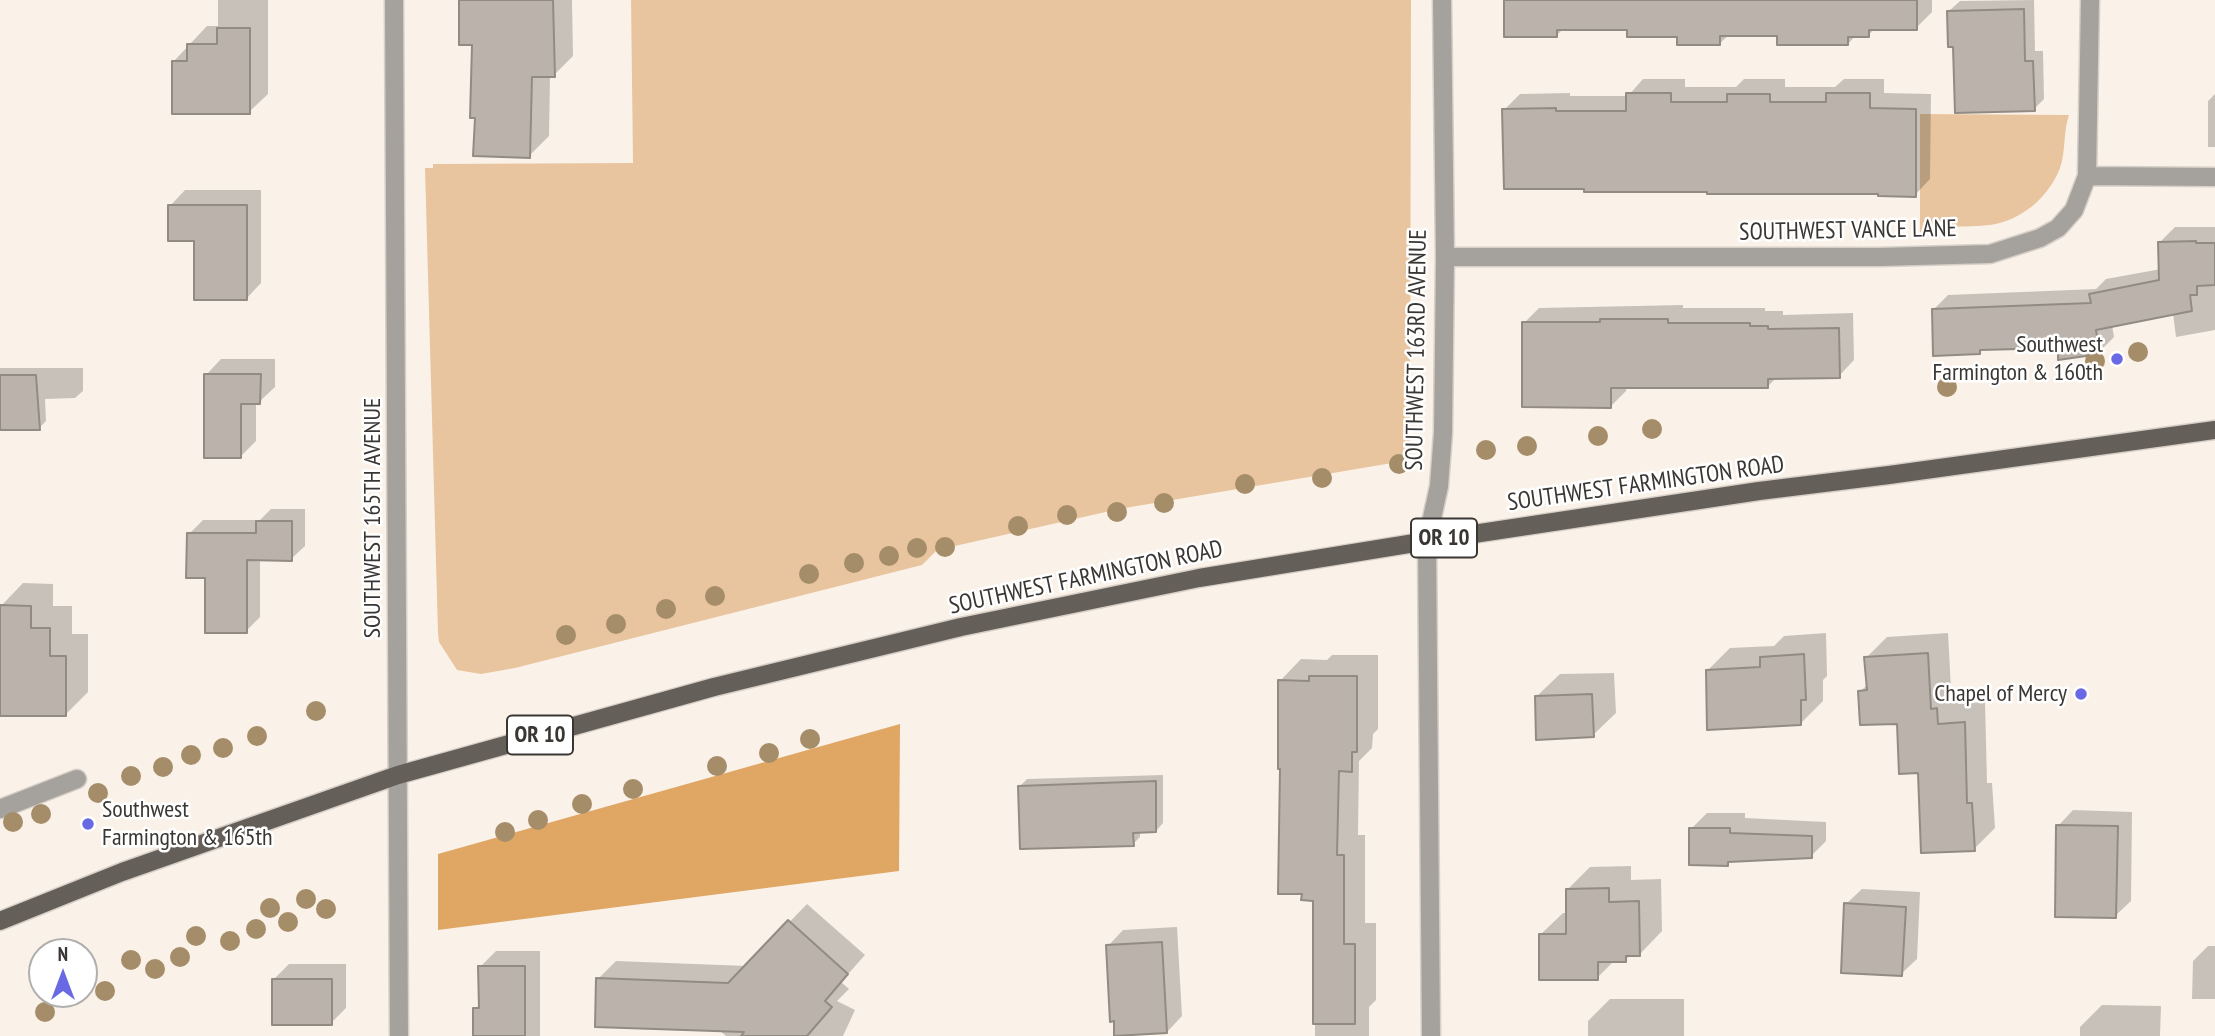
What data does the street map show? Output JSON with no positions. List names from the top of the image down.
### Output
{
  "streets": {
    "main road": ["SOUTHWEST FARMINGTON ROAD", "OR 10"],
    "street": ["SOUTHWEST VANCE LANE", "SOUTHWEST 163RD AVENUE", "SOUTHWEST 165TH AVENUE"]
  },
  "crossings": [
    ["SOUTHWEST VANCE LANE", "SOUTHWEST 163RD AVENUE"],
    ["SOUTHWEST 163RD AVENUE", "SOUTHWEST FARMINGTON ROAD"],
    ["SOUTHWEST FARMINGTON ROAD", "SOUTHWEST 165TH AVENUE"]
  ],
  "places": ["Southwest Farmington & 160th", "Chapel of Mercy", "Southwest Farmington & 165th"],
  "north": "top"
}
